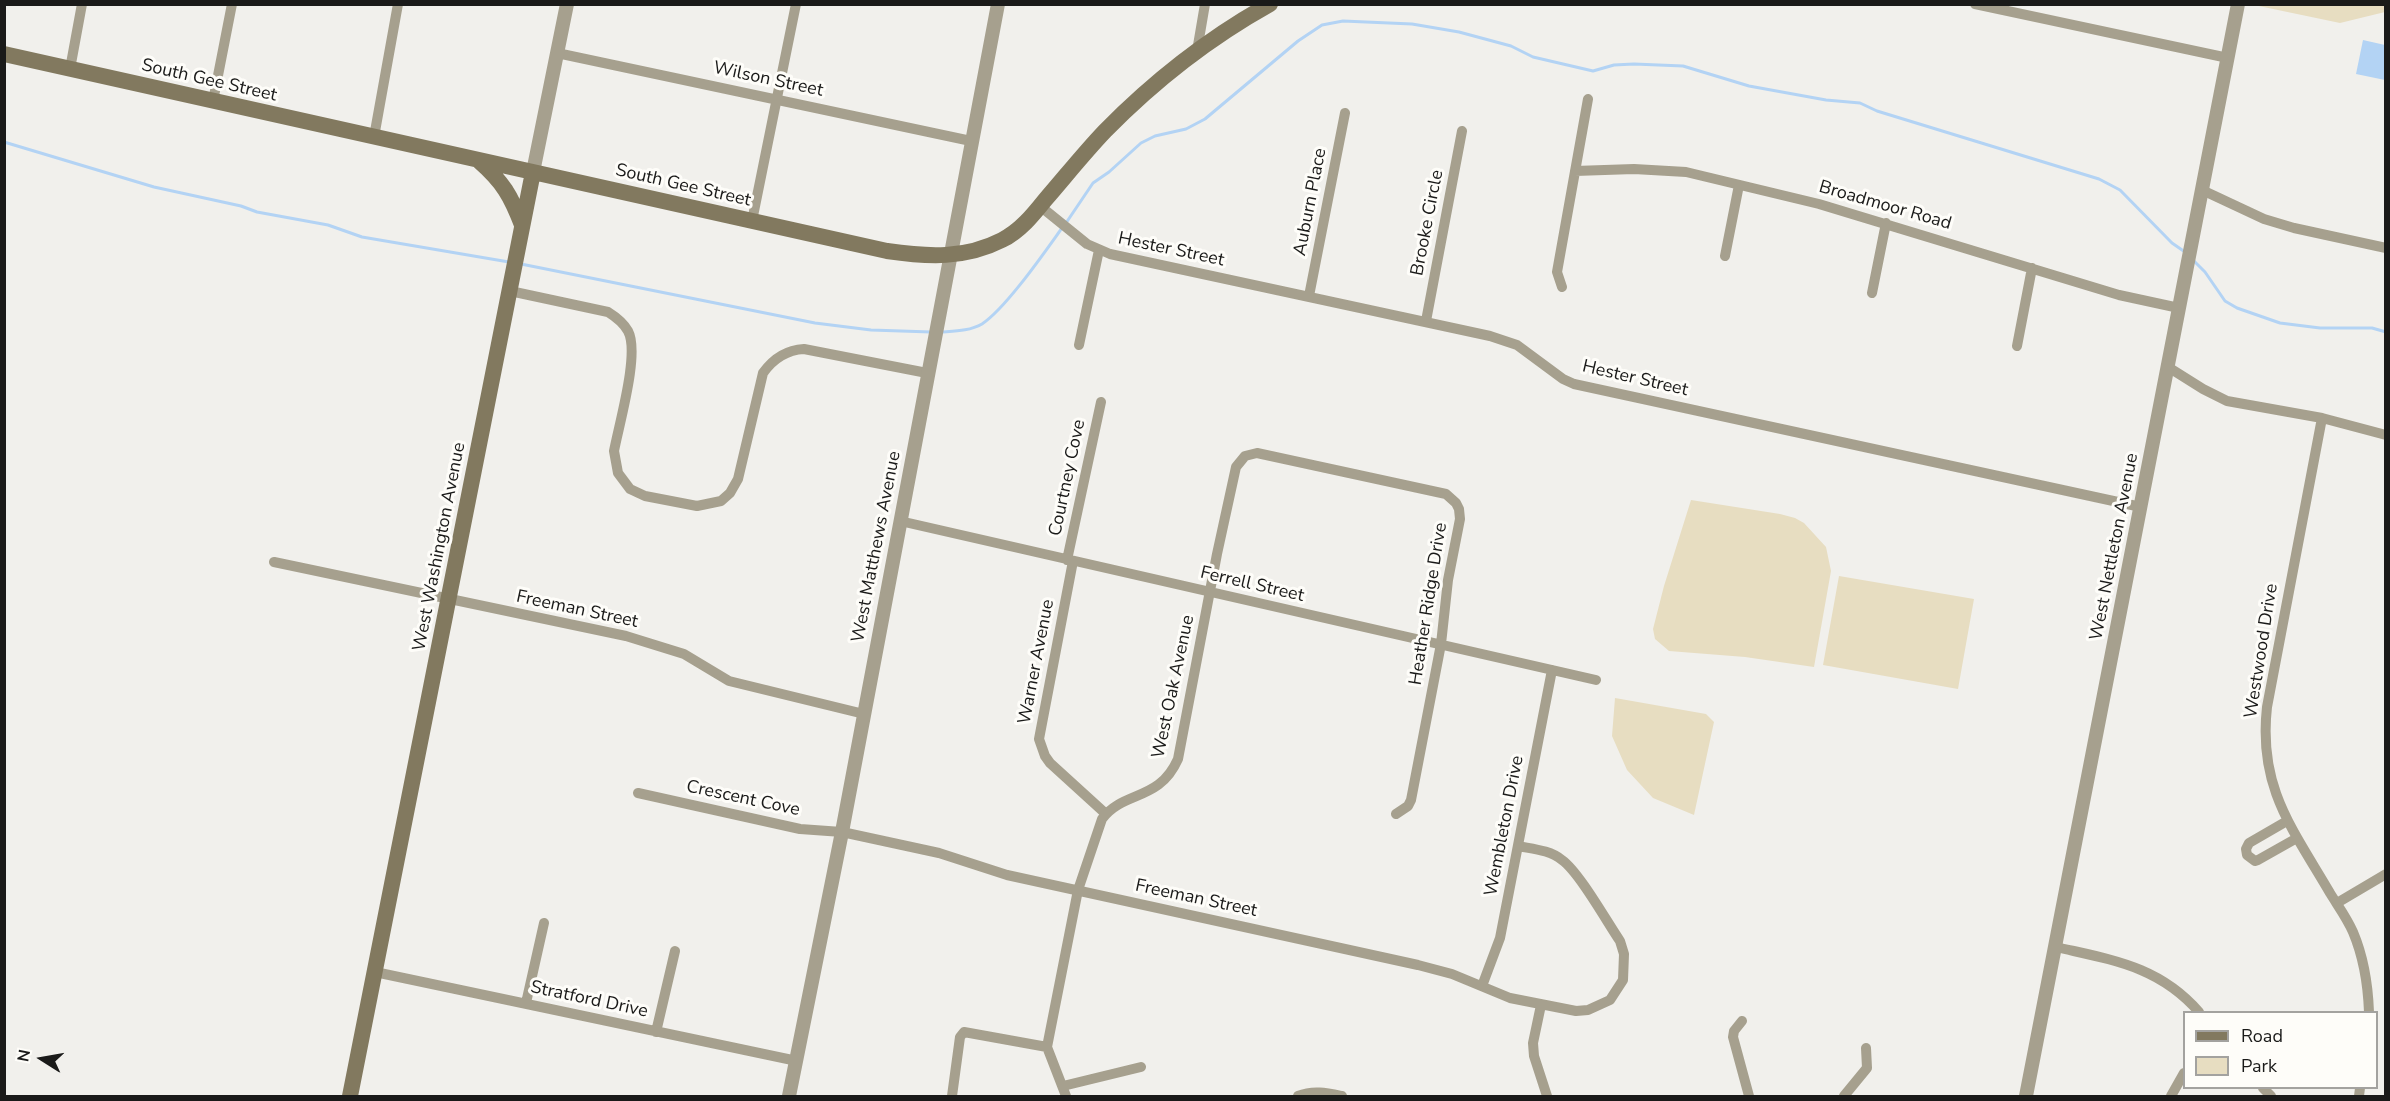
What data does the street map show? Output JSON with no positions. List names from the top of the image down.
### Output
{
  "streets": {
    "main road": ["South Gee Street", "West Washington Avenue"],
    "street": [
      "Wilson Street",
      "Auburn Place",
      "Broadmoor Road",
      "Brooke Circle",
      "Hester Street",
      "Courtney Cove",
      "West Matthews Avenue",
      "West Nettleton Avenue",
      "Ferrell Street",
      "Heather Ridge Drive",
      "Freeman Street",
      "Westwood Drive",
      "Warner Avenue",
      "West Oak Avenue",
      "Crescent Cove",
      "Wembleton Drive",
      "Stratford Drive"
    ]
  },
  "crossings": [
    ["Wilson Street", "West Washington Avenue"],
    ["Wilson Street", "West Matthews Avenue"],
    ["South Gee Street", "Hester Street"],
    ["South Gee Street", "West Washington Avenue"],
    ["South Gee Street", "West Matthews Avenue"],
    ["Auburn Place", "Hester Street"],
    ["Broadmoor Road", "West Nettleton Avenue"],
    ["Brooke Circle", "Hester Street"],
    ["Hester Street", "West Nettleton Avenue"],
    ["Courtney Cove", "Ferrell Street"],
    ["Courtney Cove", "Warner Avenue"],
    ["West Washington Avenue", "Freeman Street"],
    ["West Washington Avenue", "Stratford Drive"],
    ["West Matthews Avenue", "Ferrell Street"],
    ["West Matthews Avenue", "Freeman Street"],
    ["West Matthews Avenue", "Crescent Cove"],
    ["West Matthews Avenue", "Stratford Drive"],
    ["Ferrell Street", "Heather Ridge Drive"],
    ["Ferrell Street", "Warner Avenue"],
    ["Ferrell Street", "West Oak Avenue"],
    ["Ferrell Street", "Wembleton Drive"],
    ["Heather Ridge Drive", "West Oak Avenue"],
    ["Freeman Street", "Crescent Cove"],
    ["Freeman Street", "Wembleton Drive"],
    ["Warner Avenue", "West Oak Avenue"]
  ],
  "legend": ["Road", "Park"],
  "north": "left"
}
